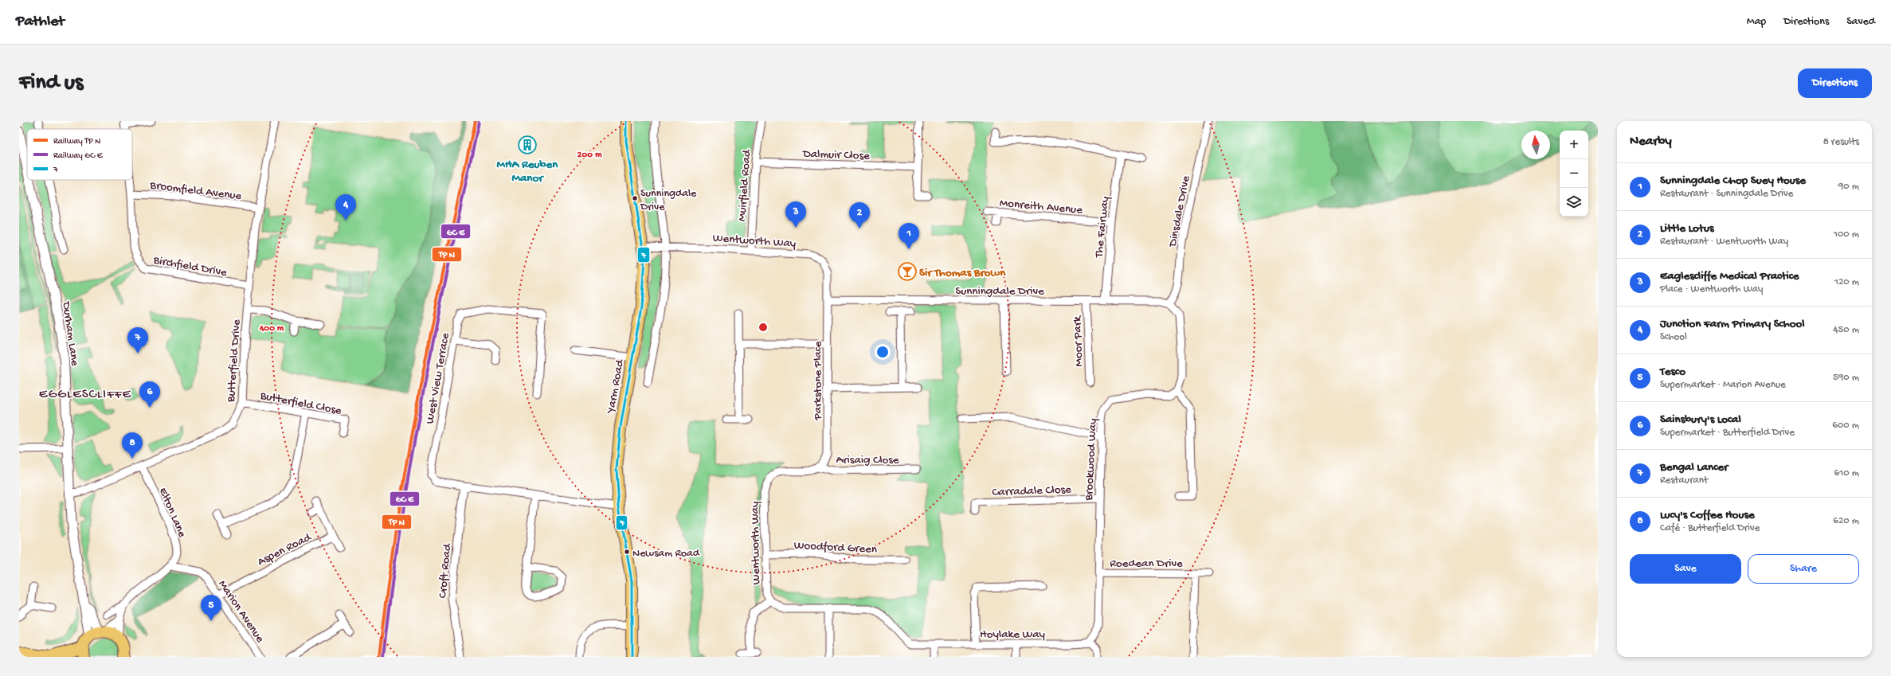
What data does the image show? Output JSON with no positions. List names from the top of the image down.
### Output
{
  "streets": {
    "main road": ["Yarm Road"],
    "street": [
      "Dalmuir Close",
      "Muirfield Road",
      "Broomfield Avenue",
      "Monreith Avenue",
      "Dinsdale Drive",
      "The Fairway",
      "Wentworth Way",
      "Birchfield Drive",
      "Sunningdale Drive",
      "Durham Lane",
      "Moor Park",
      "Butterfield Drive",
      "West View Terrace",
      "Parkstone Place",
      "Butterfield Close",
      "Arisaig Close",
      "Brookwood Way",
      "Carradale Close",
      "Elton Lane",
      "Woodford Green",
      "Aspen Road",
      "Roedean Drive",
      "Croft Road",
      "Marion Avenue",
      "Hoylake Way"
    ]
  },
  "crossings": [
    ["Dalmuir Close", "Muirfield Road"],
    ["Muirfield Road", "Wentworth Way"],
    ["Broomfield Avenue", "Birchfield Drive"],
    ["Broomfield Avenue", "Butterfield Drive"],
    ["Monreith Avenue", "The Fairway"],
    ["Dinsdale Drive", "Sunningdale Drive"],
    ["The Fairway", "Sunningdale Drive"],
    ["Wentworth Way", "Sunningdale Drive"],
    ["Wentworth Way", "Parkstone Place"],
    ["Wentworth Way", "Yarm Road"],
    ["Wentworth Way", "Arisaig Close"],
    ["Wentworth Way", "Woodford Green"],
    ["Wentworth Way", "Hoylake Way"],
    ["Birchfield Drive", "Butterfield Drive"],
    ["Sunningdale Drive", "Moor Park"],
    ["Sunningdale Drive", "Parkstone Place"],
    ["Durham Lane", "Butterfield Drive"],
    ["Durham Lane", "Elton Lane"],
    ["Butterfield Drive", "Butterfield Close"],
    ["Butterfield Drive", "Elton Lane"],
    ["West View Terrace", "Croft Road"],
    ["Parkstone Place", "Arisaig Close"],
    ["Brookwood Way", "Carradale Close"],
    ["Brookwood Way", "Roedean Drive"],
    ["Brookwood Way", "Hoylake Way"],
    ["Elton Lane", "Marion Avenue"],
    ["Aspen Road", "Marion Avenue"]
  ],
  "districts": ["EGGLESCLIFFE"],
  "places": {
    "building": ["MHA Reuben Manor"],
    "other": ["Sunningdale Drive", "Newsam Road"],
    "bar": ["Sir Thomas Brown"]
  },
  "lines": ["transit line 7"],
  "legend": ["Railway TP N", "Railway GC E", "7"],
  "north": "top",
  "page": {
    "header": "Pathlet",
    "nav": ["Map", "Directions", "Saved"],
    "buttons": [
      "Directions",
      ["Save", "Share"]
    ],
    "title": "Find us",
    "heading": ["Nearby", "8 results"],
    "map_buttons": ["+", "−"],
    "list": [
      {
        "mark": "1",
        "name": "Sunningdale Chop Suey House",
        "note": "Restaurant · Sunningdale Drive",
        "value": "90 m"
      },
      {
        "mark": "2",
        "name": "Little Lotus",
        "note": "Restaurant · Wentworth Way",
        "value": "100 m"
      },
      {
        "mark": "3",
        "name": "Eaglescliffe Medical Practice",
        "note": "Place · Wentworth Way",
        "value": "120 m"
      },
      {
        "mark": "4",
        "name": "Junction Farm Primary School",
        "note": "School",
        "value": "450 m"
      },
      {
        "mark": "5",
        "name": "Tesco",
        "note": "Supermarket · Marion Avenue",
        "value": "590 m"
      },
      {
        "mark": "6",
        "name": "Sainsbury's Local",
        "note": "Supermarket · Butterfield Drive",
        "value": "600 m"
      },
      {
        "mark": "7",
        "name": "Bengal Lancer",
        "note": "Restaurant",
        "value": "610 m"
      },
      {
        "mark": "8",
        "name": "Lucy's Coffee House",
        "note": "Café · Butterfield Drive",
        "value": "620 m"
      }
    ],
    "pins": [
      "4",
      "3",
      "2",
      "1",
      "7",
      "6",
      "8",
      "5"
    ]
  },
  "rings": ["200 m", "400 m"]
}
